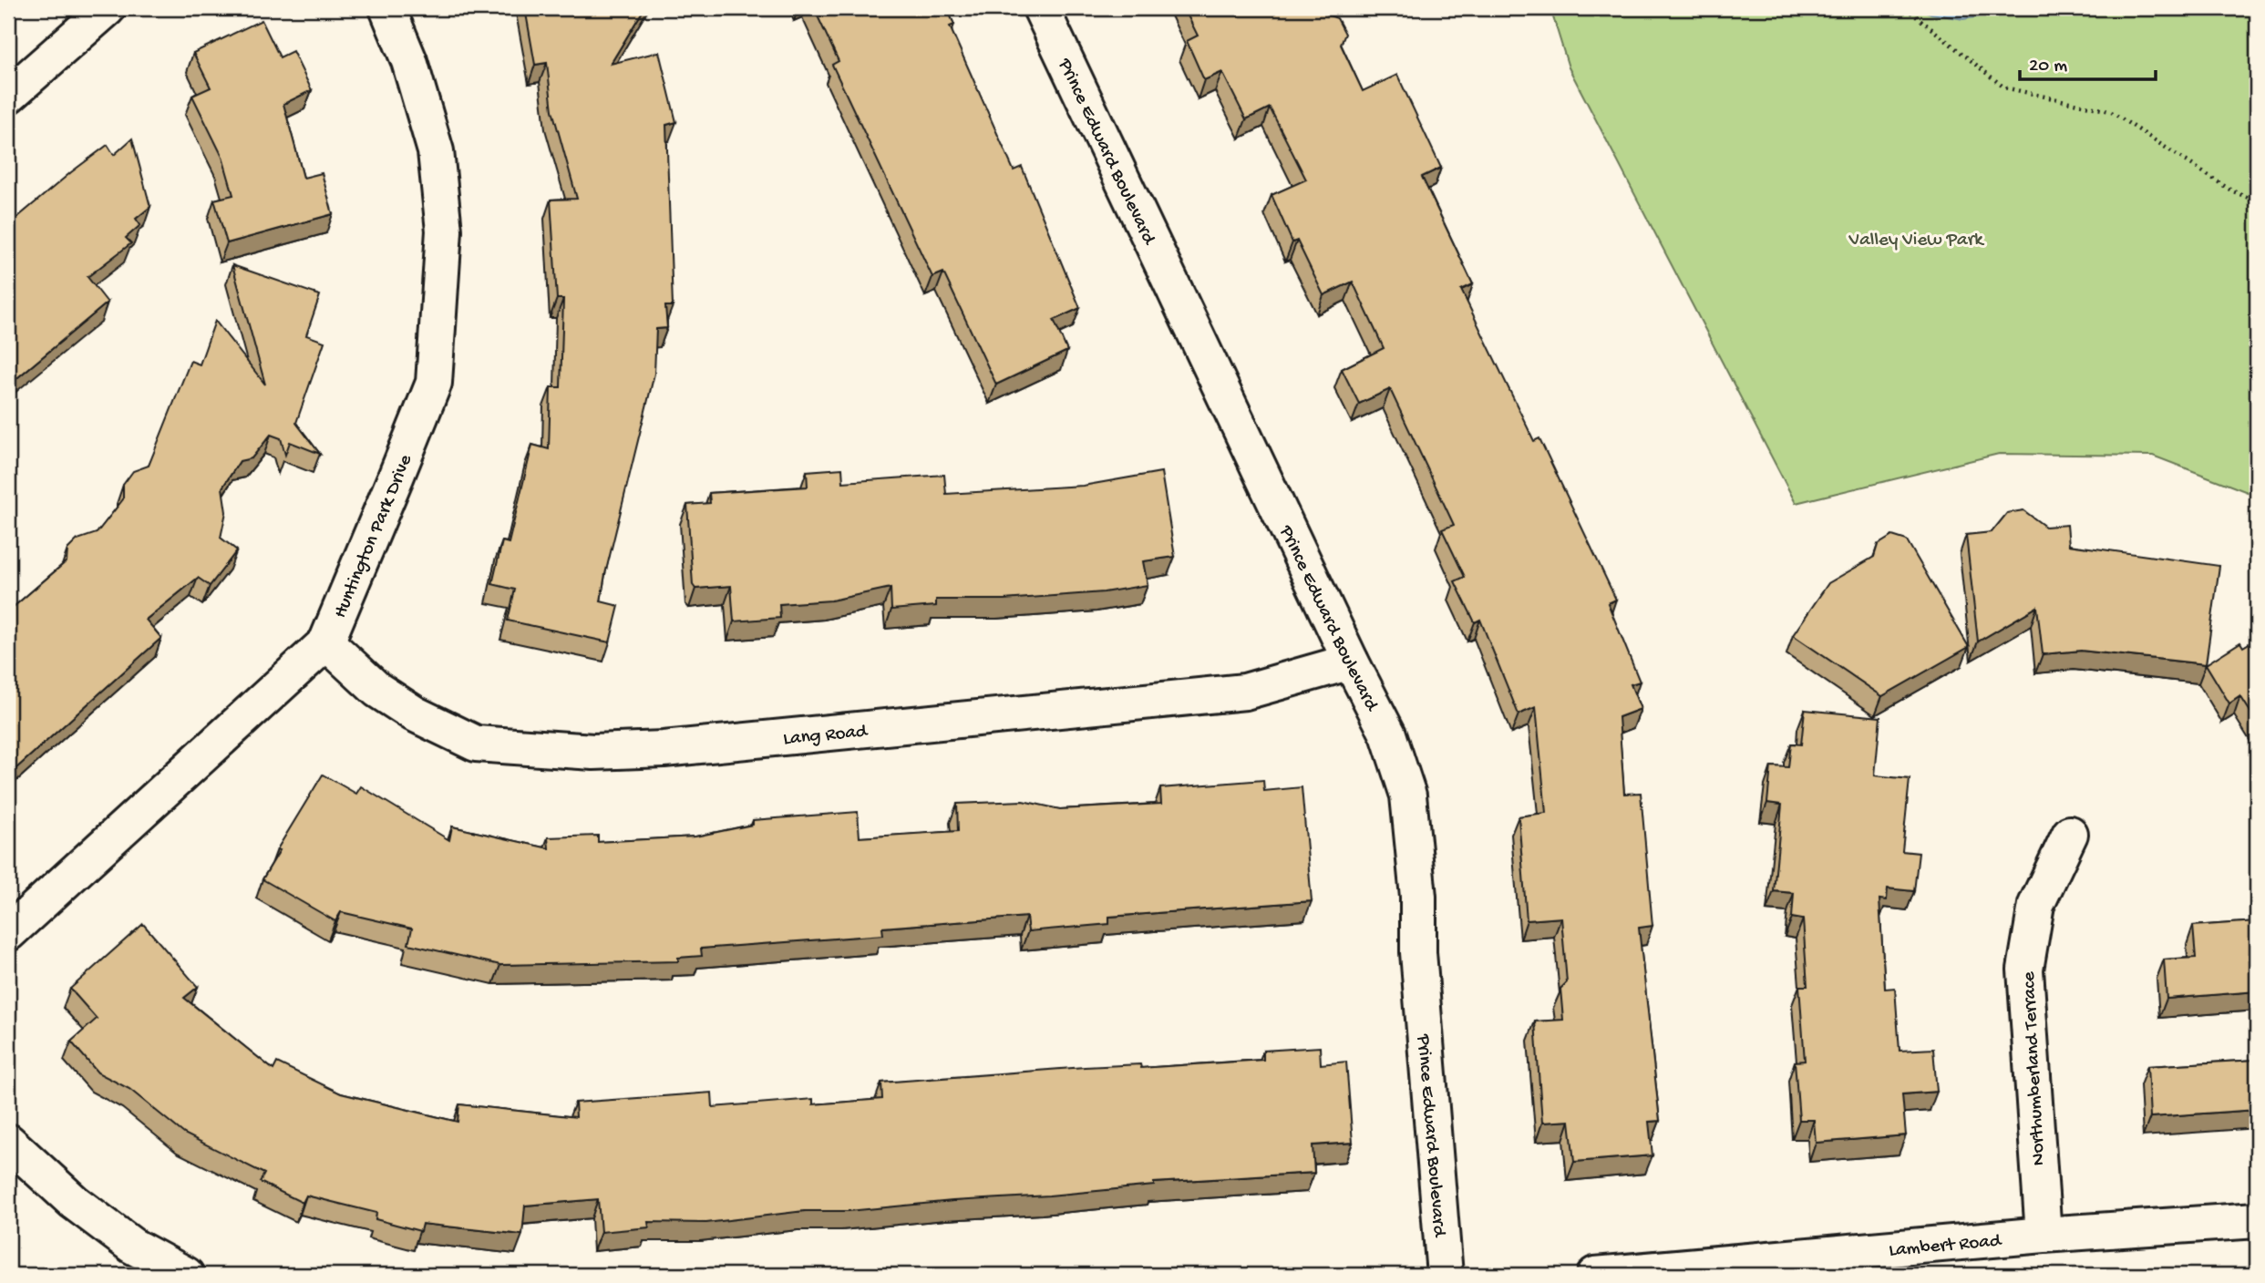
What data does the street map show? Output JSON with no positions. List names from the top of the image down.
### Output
{
  "streets": {
    "street": [
      "Prince Edward Boulevard",
      "Huntington Park Drive",
      "Lang Road",
      "Northumberland Terrace",
      "Lambert Road"
    ]
  },
  "crossings": [
    ["Prince Edward Boulevard", "Lang Road"],
    ["Huntington Park Drive", "Lang Road"],
    ["Northumberland Terrace", "Lambert Road"]
  ],
  "parks": ["Valley View Park"],
  "scale_bar": "20 m"
}
